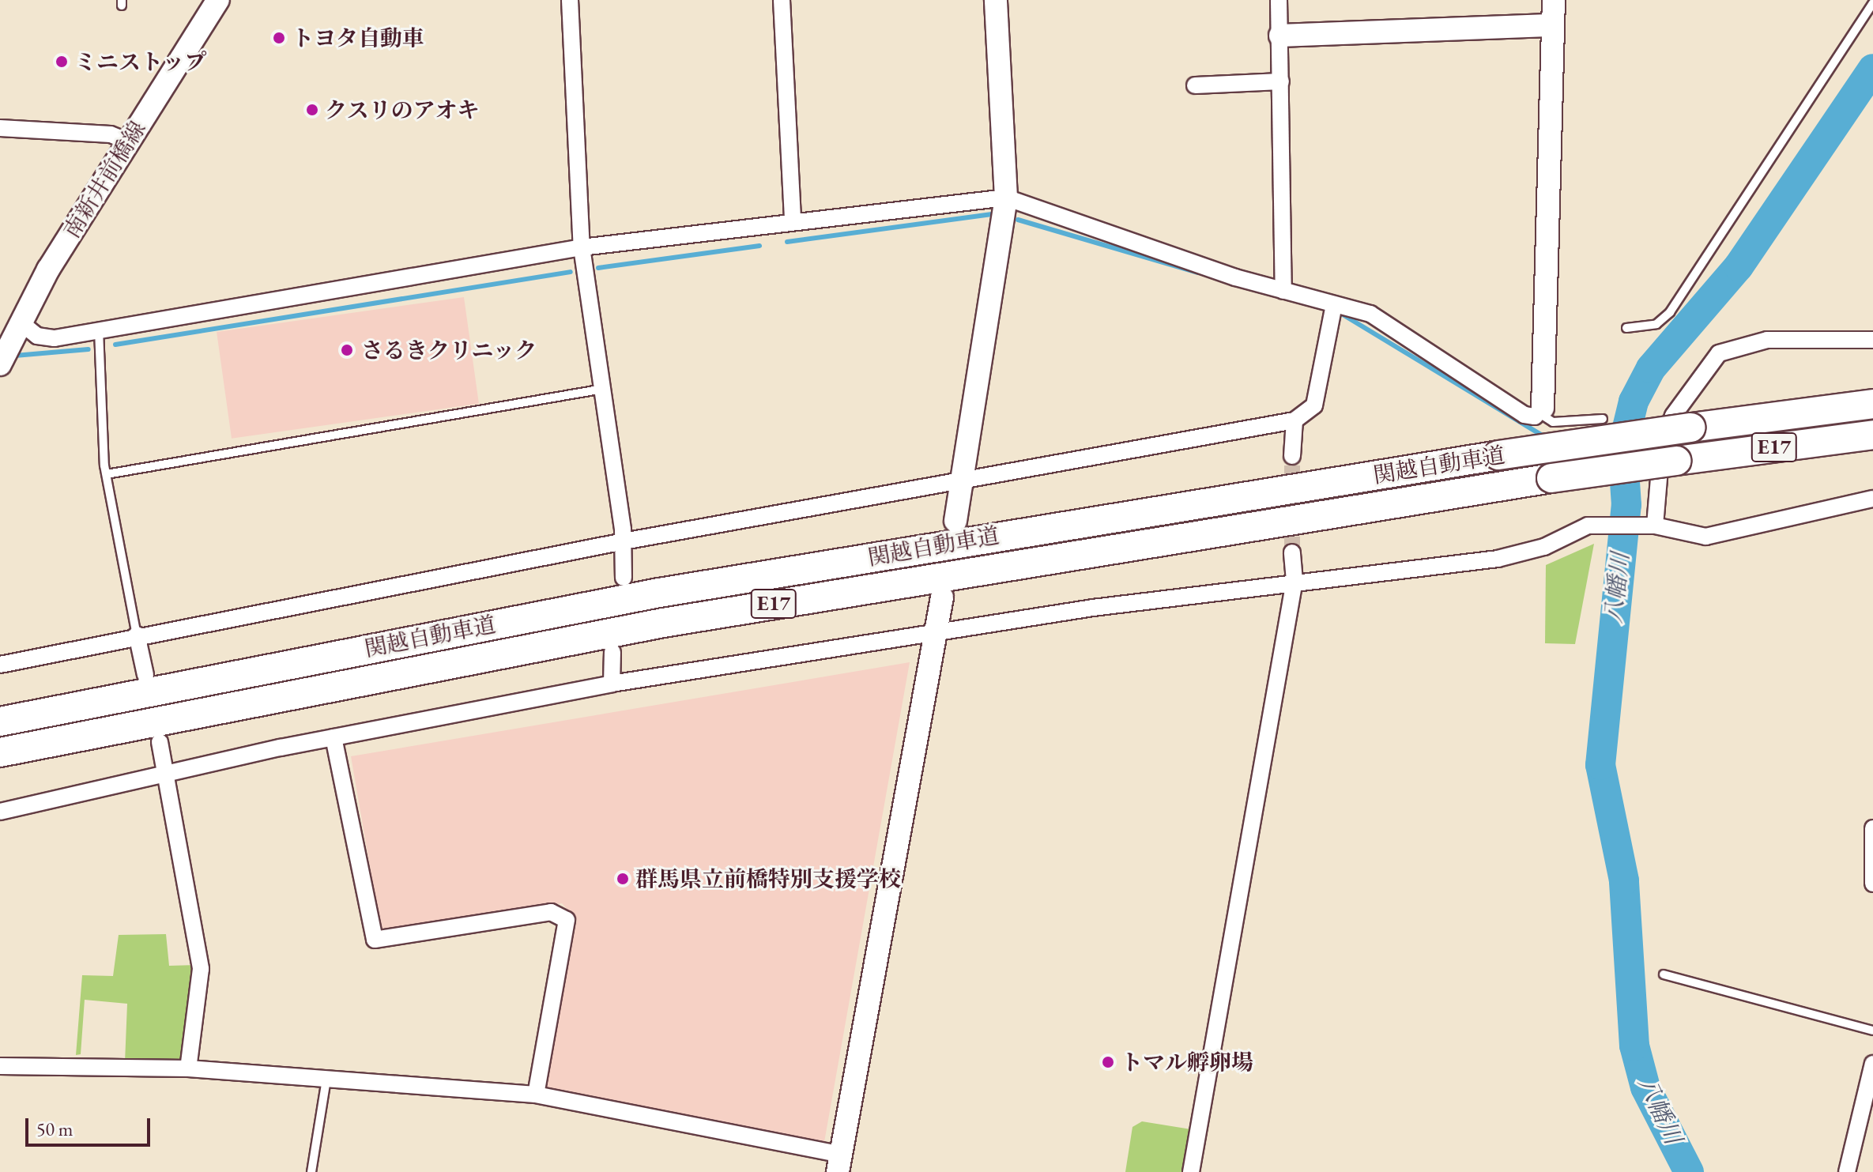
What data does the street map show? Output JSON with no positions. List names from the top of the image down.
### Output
{
  "streets": {
    "highway": ["E17", "関越自動車道"],
    "street": ["南新井前橋線"]
  },
  "water": ["八幡川"],
  "places": [
    "トヨタ自動車",
    "ミニストップ",
    "クスリのアオキ",
    "さるきクリニック",
    "群馬県立前橋特別支援学校",
    "トマル孵卵場"
  ],
  "scale_bar": "50 m"
}
